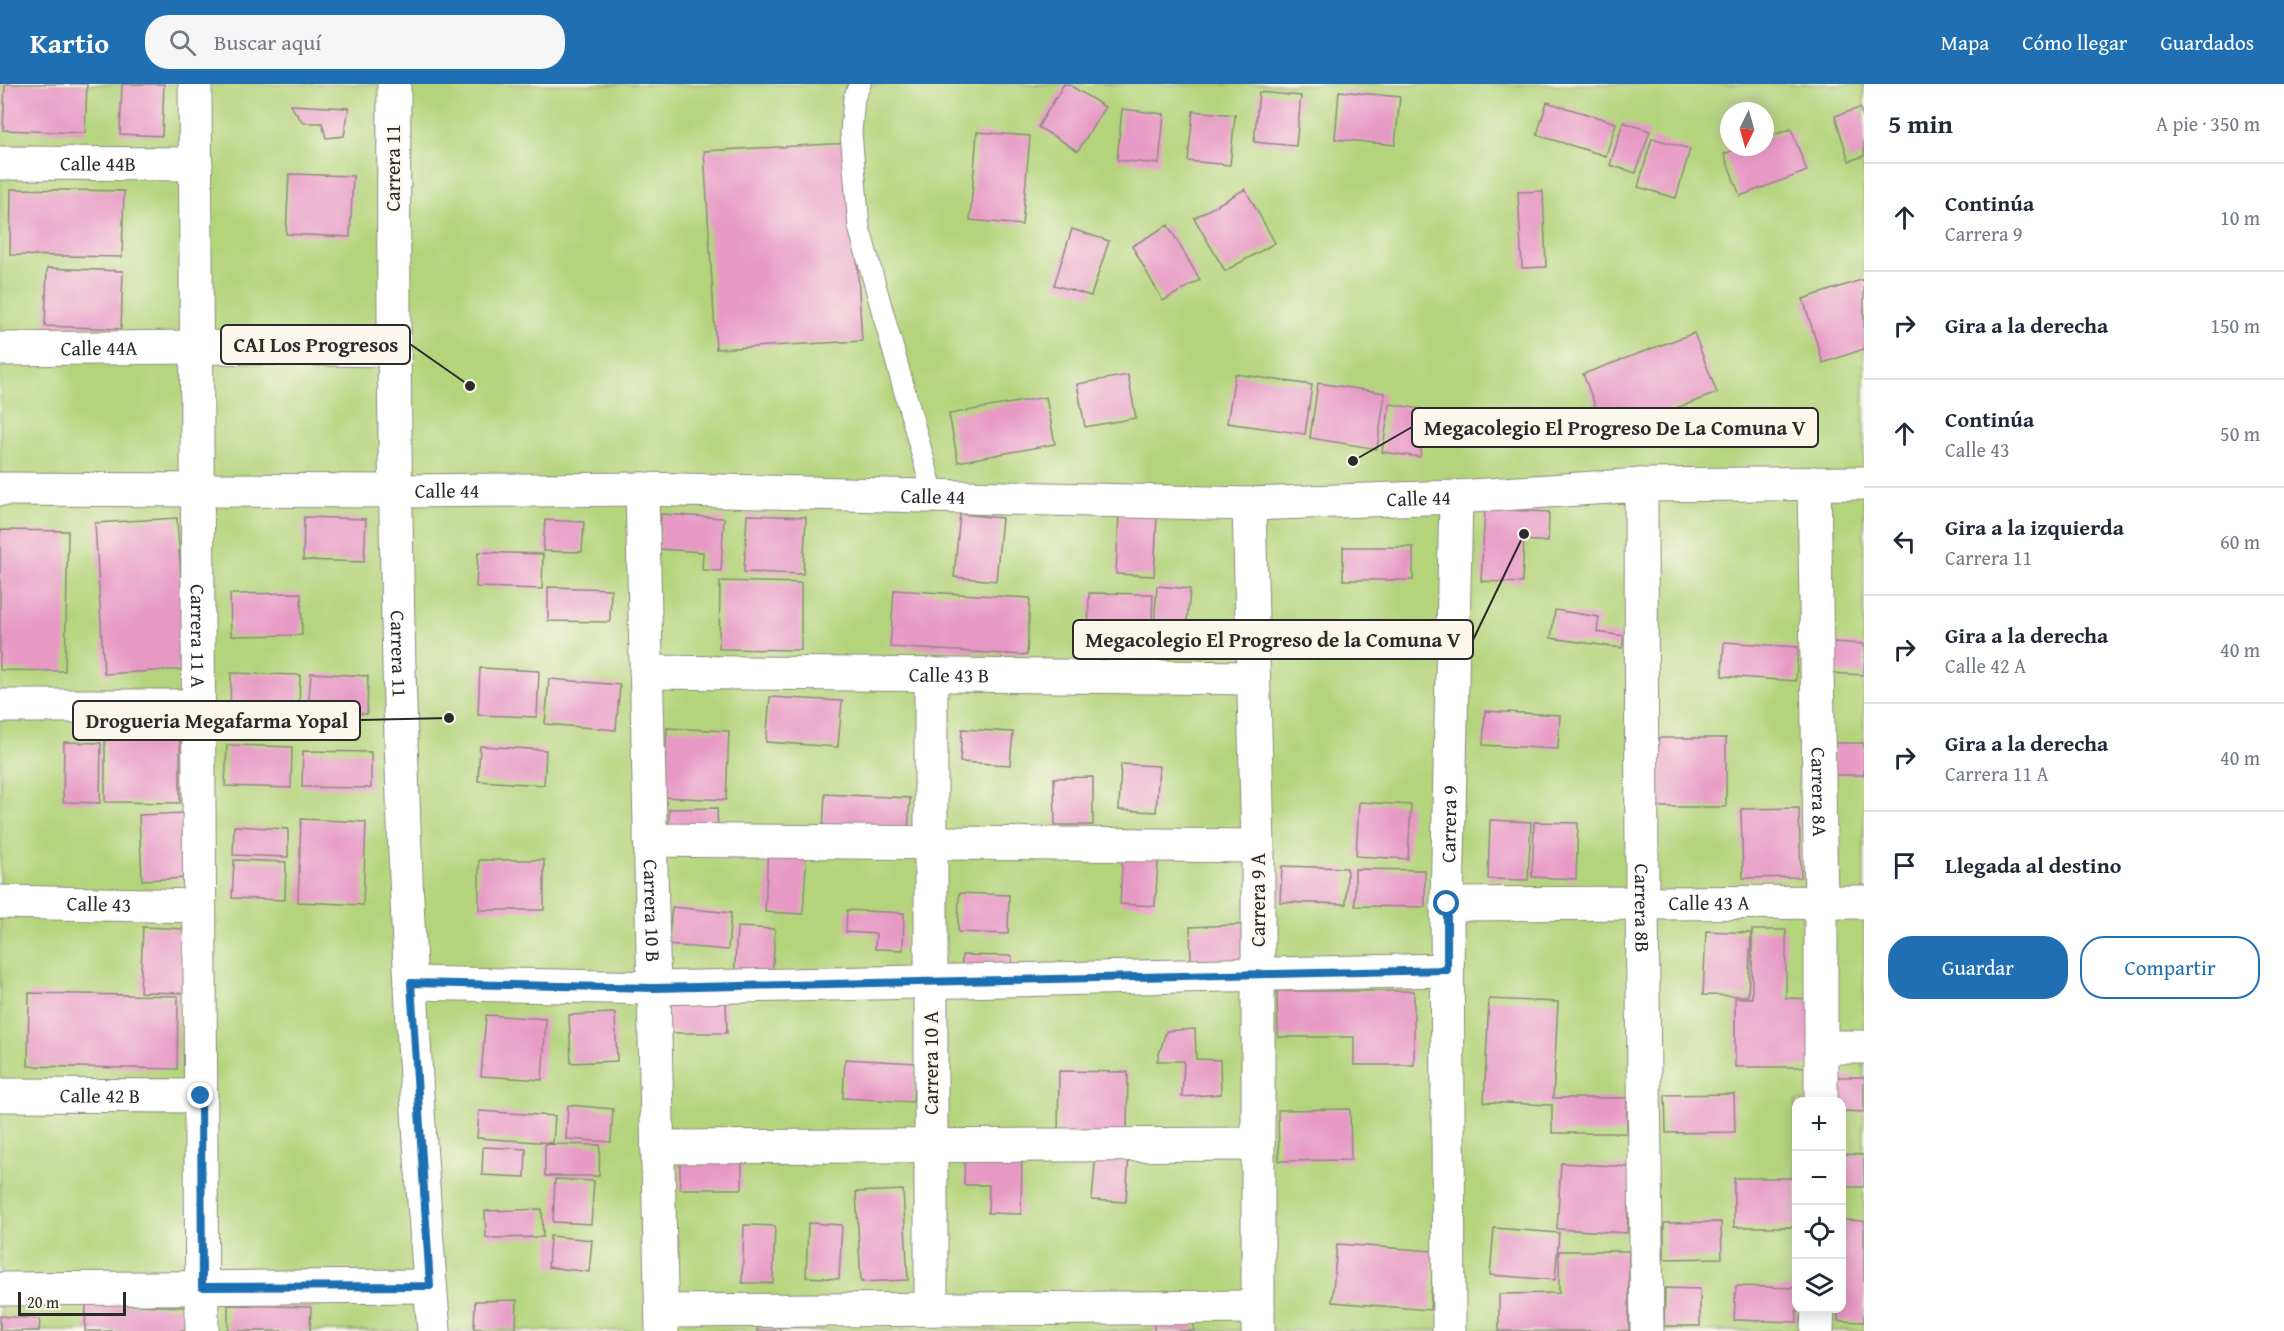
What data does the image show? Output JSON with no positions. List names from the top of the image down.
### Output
{
  "streets": {
    "street": [
      "Calle 44B",
      "Carrera 11",
      "Calle 44A",
      "Calle 44",
      "Carrera 11 A",
      "Calle 43 B",
      "Carrera 8A",
      "Carrera 9",
      "Carrera 9 A",
      "Calle 43 A",
      "Calle 43",
      "Carrera 8B",
      "Carrera 10 B",
      "Carrera 10 A",
      "Calle 42 B"
    ]
  },
  "crossings": [
    ["Calle 44B", "Carrera 11 A"],
    ["Carrera 11", "Calle 44A"],
    ["Carrera 11", "Calle 44"],
    ["Calle 44A", "Carrera 11 A"],
    ["Calle 44", "Carrera 11 A"],
    ["Calle 44", "Carrera 8A"],
    ["Calle 44", "Carrera 9"],
    ["Calle 44", "Carrera 9 A"],
    ["Calle 44", "Carrera 8B"],
    ["Calle 44", "Carrera 10 B"],
    ["Carrera 11 A", "Calle 43"],
    ["Carrera 11 A", "Calle 42 B"],
    ["Calle 43 B", "Carrera 9 A"],
    ["Calle 43 B", "Carrera 10 B"],
    ["Calle 43 B", "Carrera 10 A"],
    ["Carrera 8A", "Calle 43 A"],
    ["Carrera 9", "Calle 43 A"],
    ["Calle 43 A", "Carrera 8B"]
  ],
  "places": [
    "CAI Los Progresos",
    "Megacolegio El Progreso De La Comuna V",
    "Megacolegio El Progreso de la Comuna V",
    "Drogueria Megafarma Yopal"
  ],
  "scale_bar": "20 m",
  "north": "bottom",
  "page": {
    "header": "Kartio",
    "search": "Buscar aquí",
    "nav": ["Mapa", "Cómo llegar", "Guardados"],
    "heading": ["5 min", "A pie · 350 m"],
    "list": [
      ["Continúa", "Carrera 9", "10 m"],
      ["Gira a la derecha", "150 m"],
      ["Continúa", "Calle 43", "50 m"],
      ["Gira a la izquierda", "Carrera 11", "60 m"],
      ["Gira a la derecha", "Calle 42 A", "40 m"],
      ["Gira a la derecha", "Carrera 11 A", "40 m"],
      "Llegada al destino"
    ],
    "buttons": ["Guardar", "Compartir"],
    "map_buttons": ["+", "−"],
    "scale": "20 m"
  }
}
